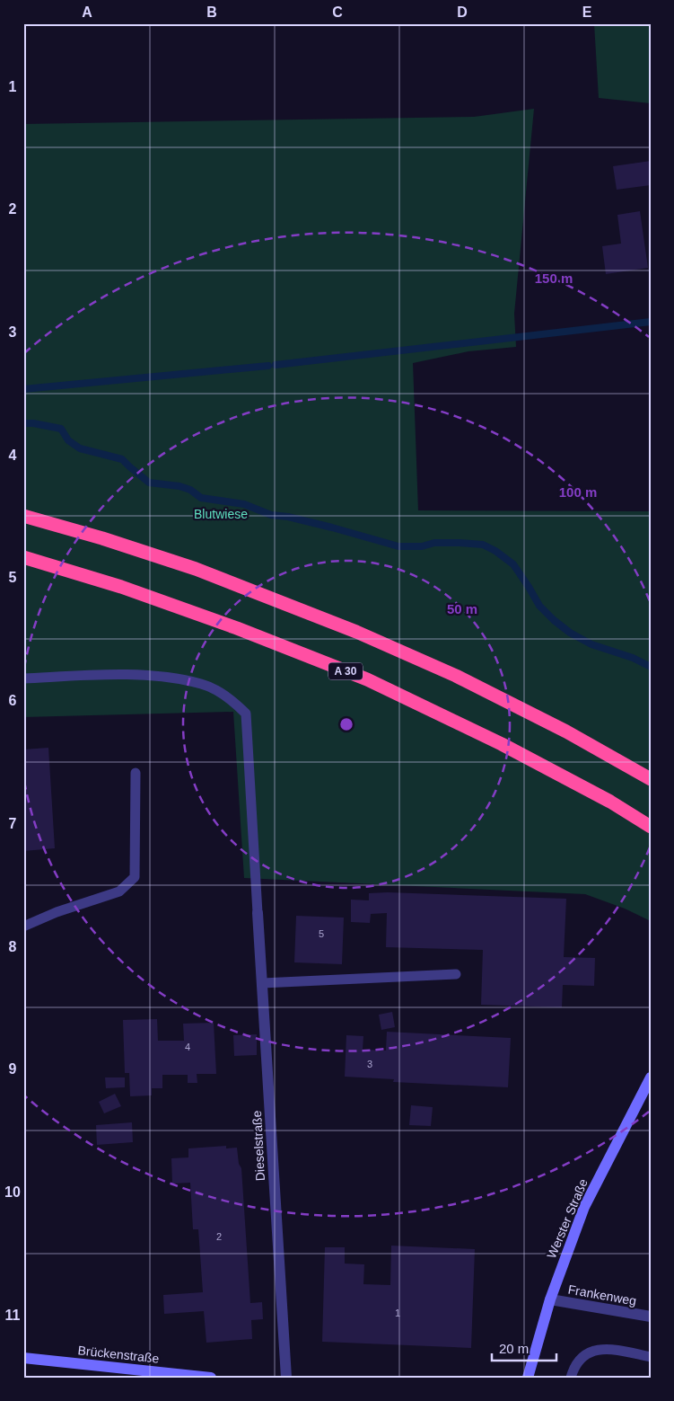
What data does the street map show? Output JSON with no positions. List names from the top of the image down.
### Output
{
  "streets": {
    "highway": ["A 30"],
    "main road": ["Werster Straße", "Brückenstraße"],
    "street": ["Dieselstraße", "Frankenweg"]
  },
  "crossings": [
    ["Werster Straße", "Frankenweg"]
  ],
  "parks": ["Blutwiese"],
  "house_numbers": [
    "5",
    "4",
    "3",
    "2",
    "1"
  ],
  "scale_bar": "20 m",
  "grid": {
    "columns": [
      "A",
      "B",
      "C",
      "D",
      "E"
    ],
    "rows": [
      "1",
      "2",
      "3",
      "4",
      "5",
      "6",
      "7",
      "8",
      "9",
      "10",
      "11"
    ]
  },
  "rings": ["150 m", "100 m", "50 m"]
}
